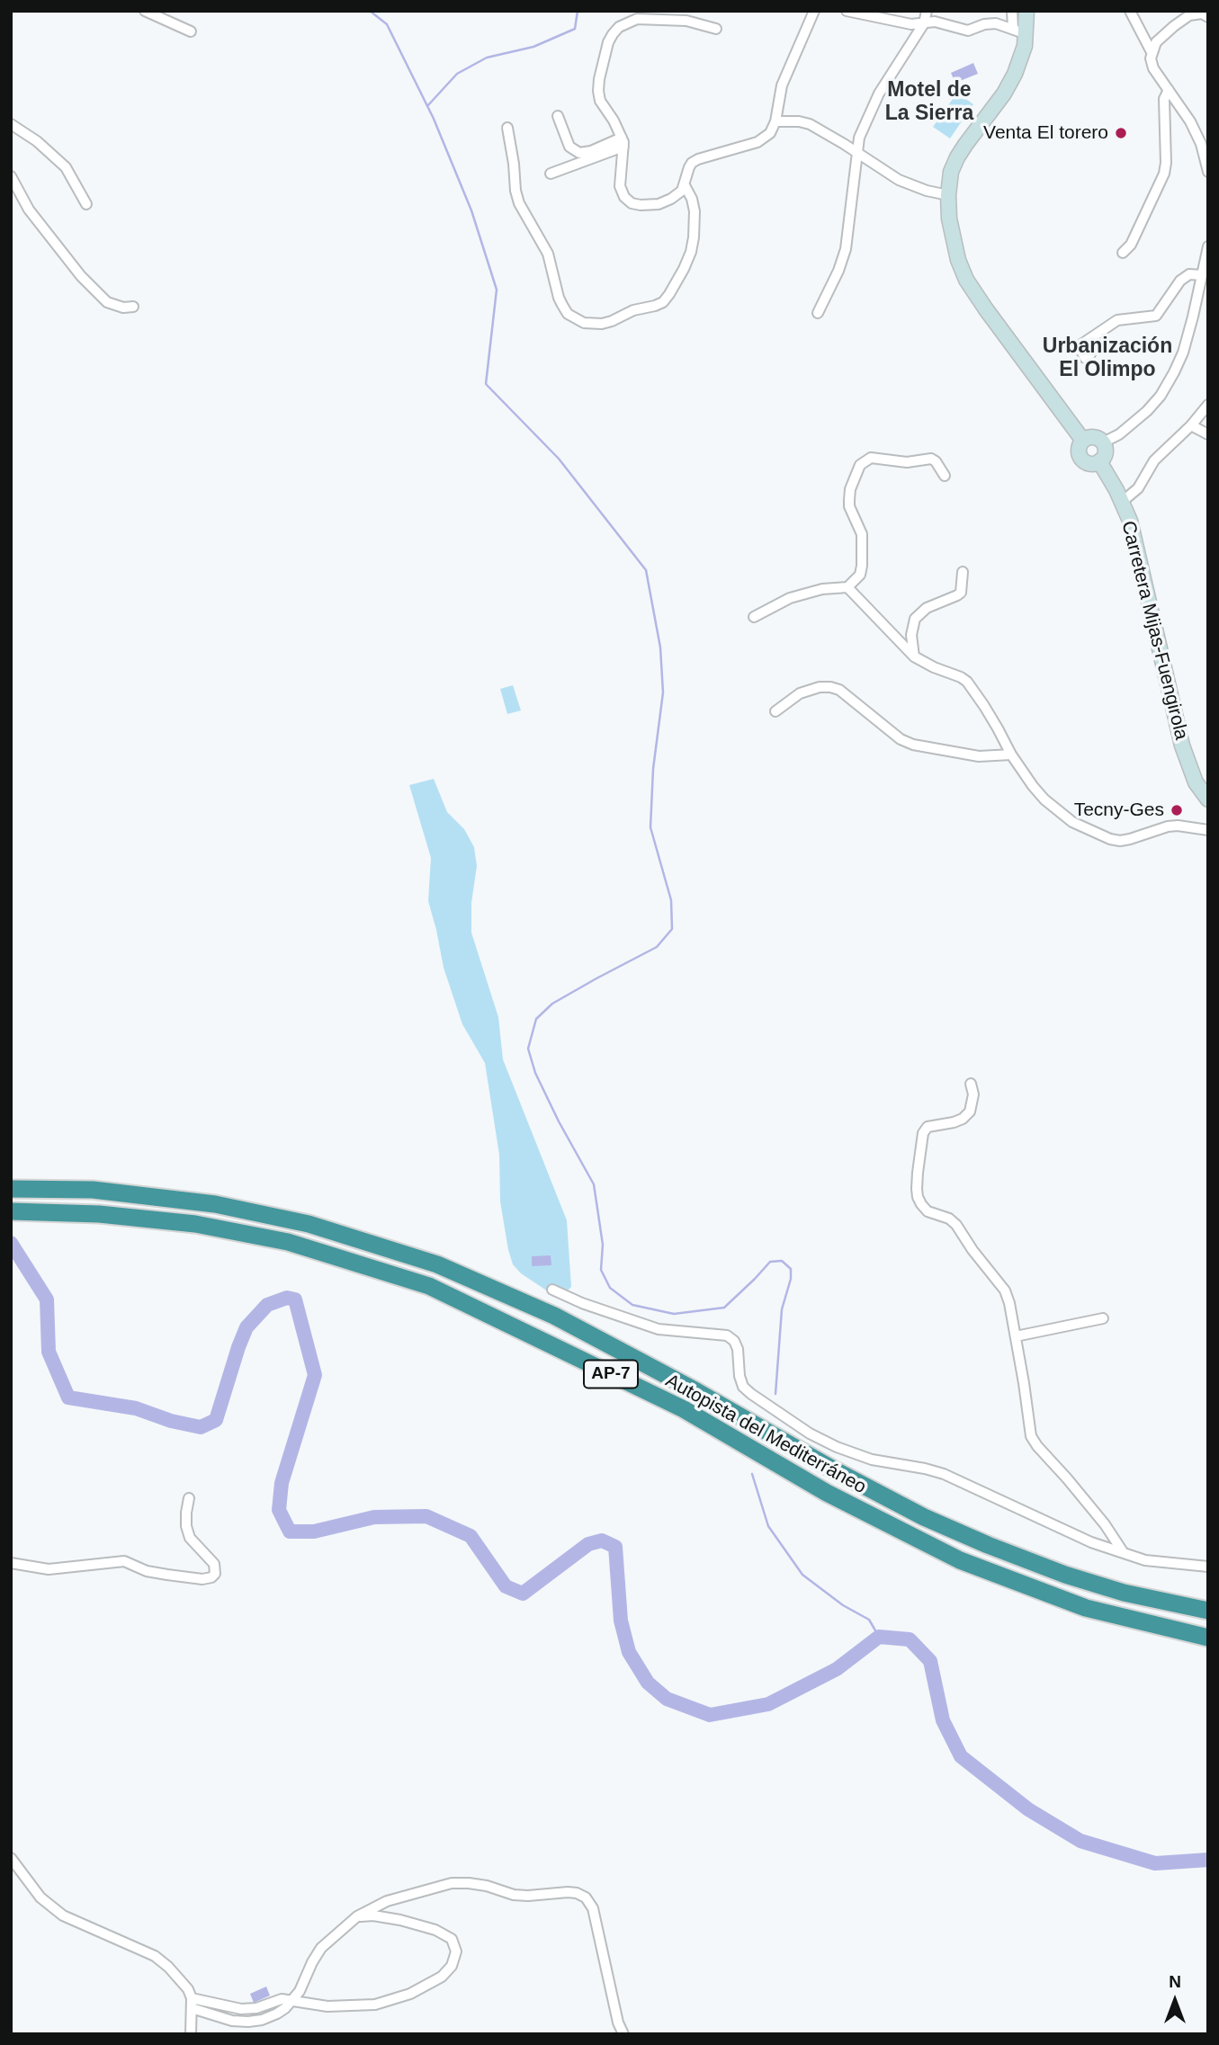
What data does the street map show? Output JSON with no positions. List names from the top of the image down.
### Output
{
  "streets": {
    "highway": ["AP-7", "Autopista del Mediterráneo"],
    "main road": ["Carretera Mijas-Fuengirola"]
  },
  "districts": ["Motel de La Sierra", "Urbanización El Olimpo"],
  "places": ["Venta El torero", "Tecny-Ges"],
  "north": "top"
}
